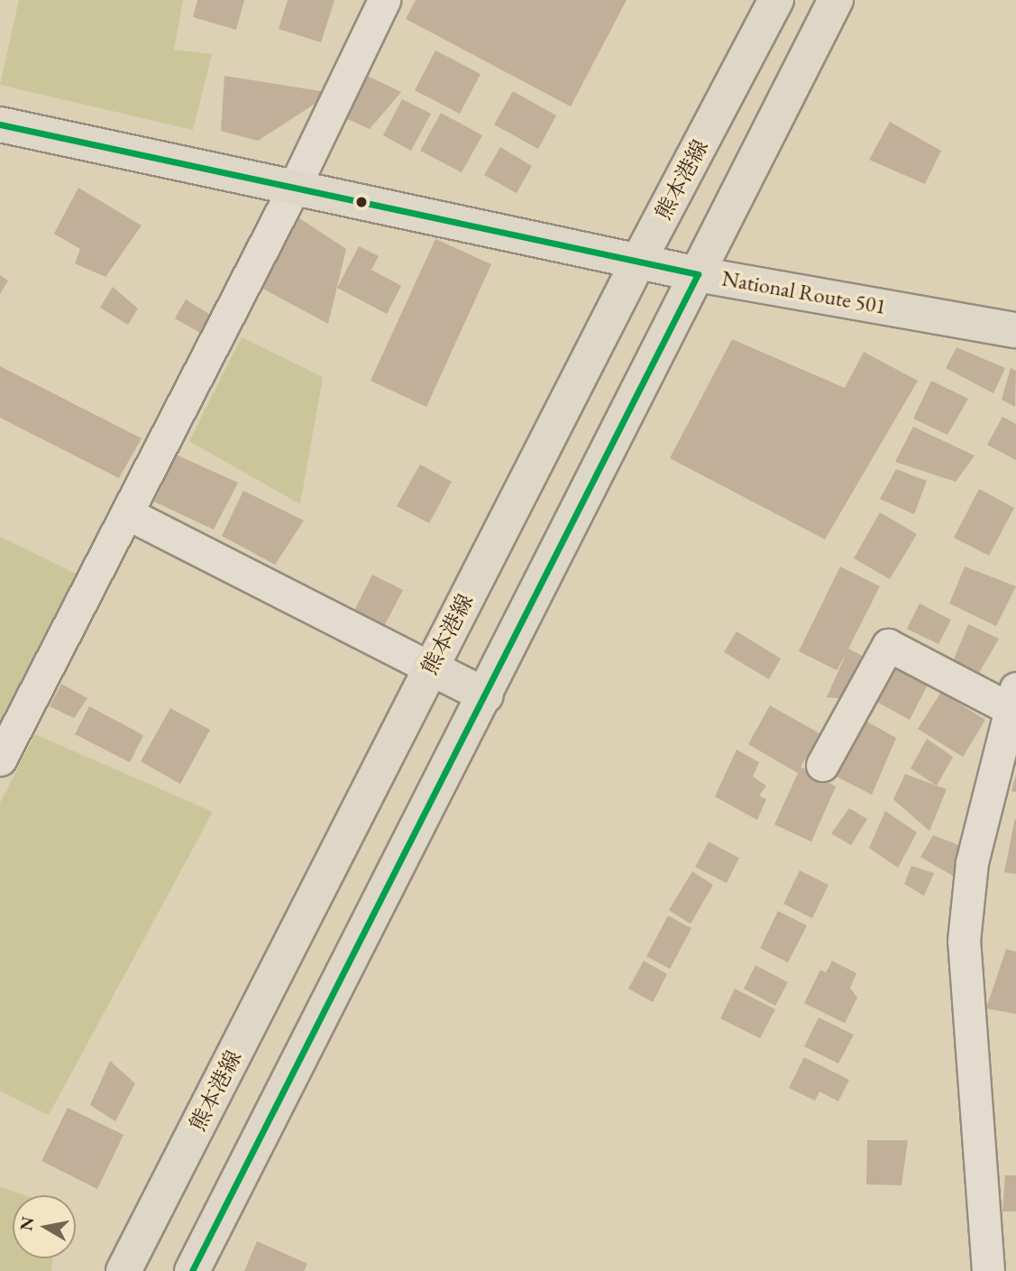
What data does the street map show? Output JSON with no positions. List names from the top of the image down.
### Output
{
  "streets": {
    "main road": ["熊本港線", "National Route 501"]
  },
  "crossings": [
    ["熊本港線", "National Route 501"]
  ],
  "north": "left"
}
